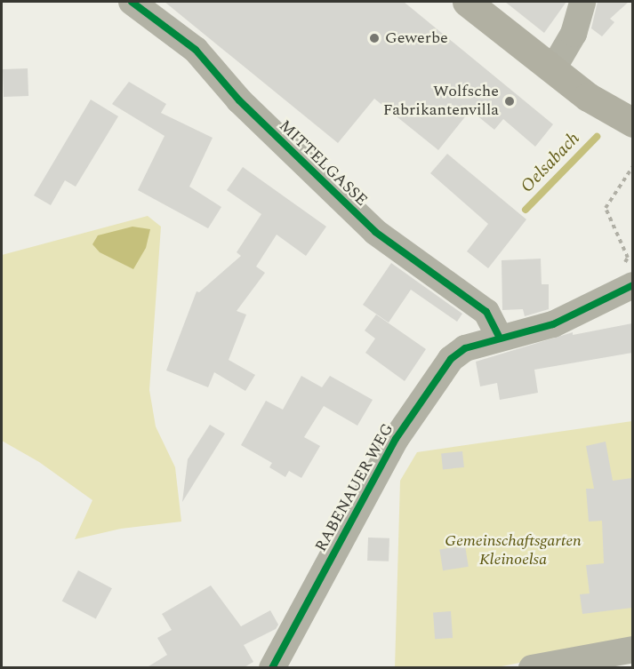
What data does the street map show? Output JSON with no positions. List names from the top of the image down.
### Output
{
  "streets": {
    "street": ["MITTELGASSE", "RABENAUER WEG"]
  },
  "crossings": [
    ["MITTELGASSE", "RABENAUER WEG"]
  ],
  "water": ["Oelsabach"],
  "parks": ["Gemeinschaftsgarten Kleinoelsa"],
  "places": ["Gewerbe", "Wolfsche Fabrikantenvilla"]
}
